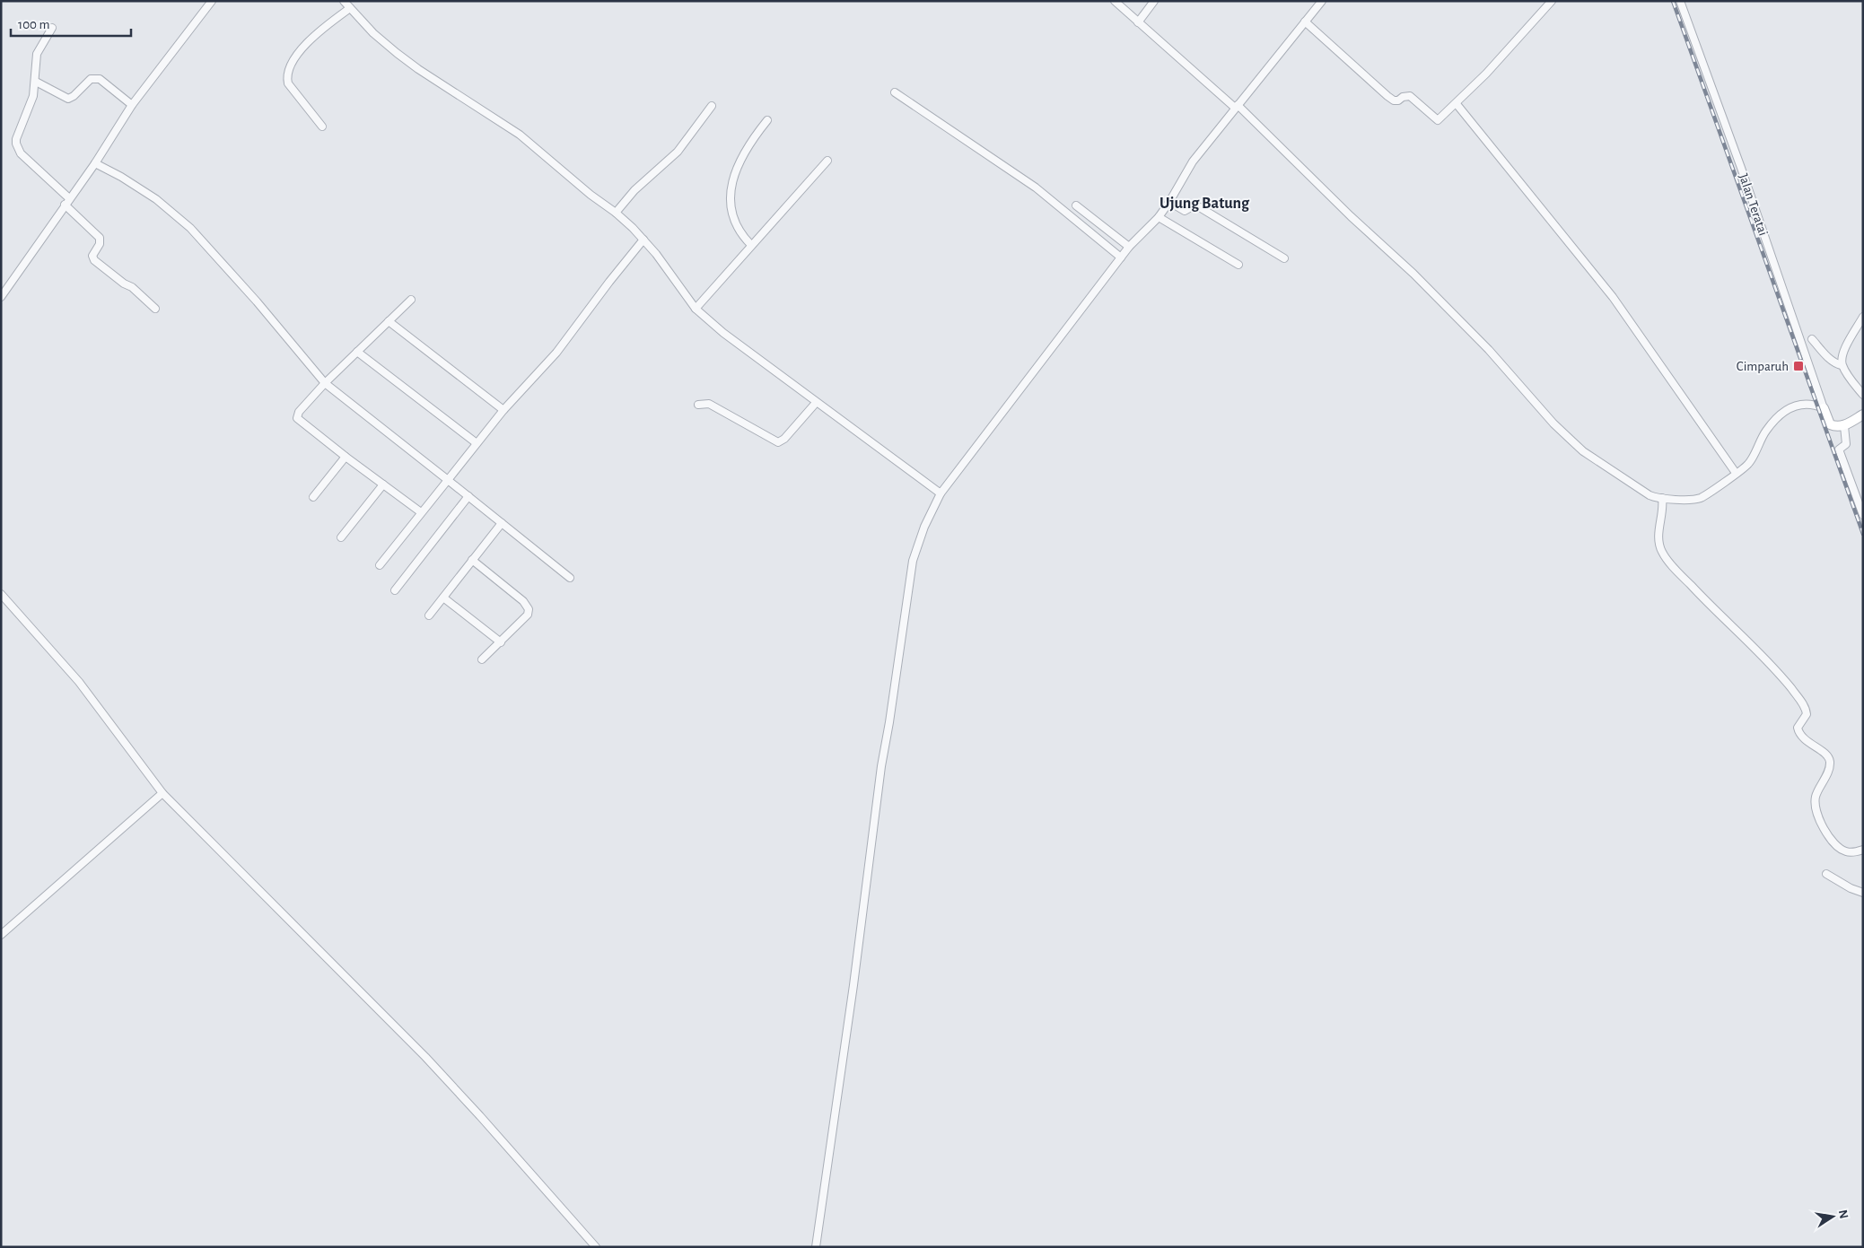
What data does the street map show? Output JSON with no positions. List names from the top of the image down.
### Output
{
  "streets": {
    "street": ["Jalan Teratai"]
  },
  "districts": ["Ujung Batung"],
  "places": {
    "transit": ["Cimparuh"]
  },
  "scale_bar": "100 m",
  "north": "right"
}
